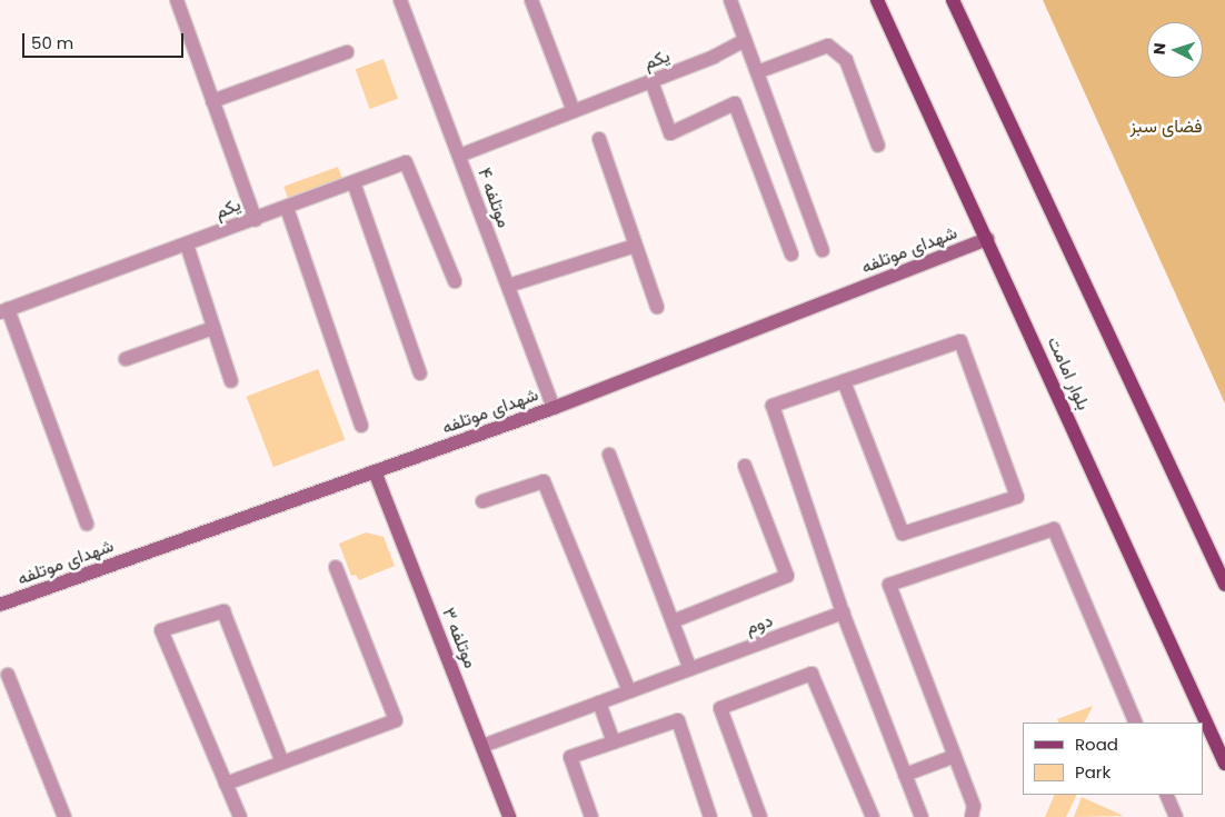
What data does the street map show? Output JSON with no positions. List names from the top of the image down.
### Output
{
  "streets": {
    "main road": ["بلوار امامت"],
    "street": [
      "یکم",
      "موتلفه ۴",
      "شهدای موتلفه",
      "دوم",
      "موتلفه ۳"
    ]
  },
  "crossings": [
    ["یکم", "موتلفه ۴"],
    ["موتلفه ۴", "شهدای موتلفه"],
    ["شهدای موتلفه", "بلوار امامت"],
    ["شهدای موتلفه", "موتلفه ۳"],
    ["دوم", "موتلفه ۳"]
  ],
  "parks": ["فضای سبز"],
  "legend": ["Road", "Park"],
  "scale_bar": "50 m",
  "north": "left"
}
